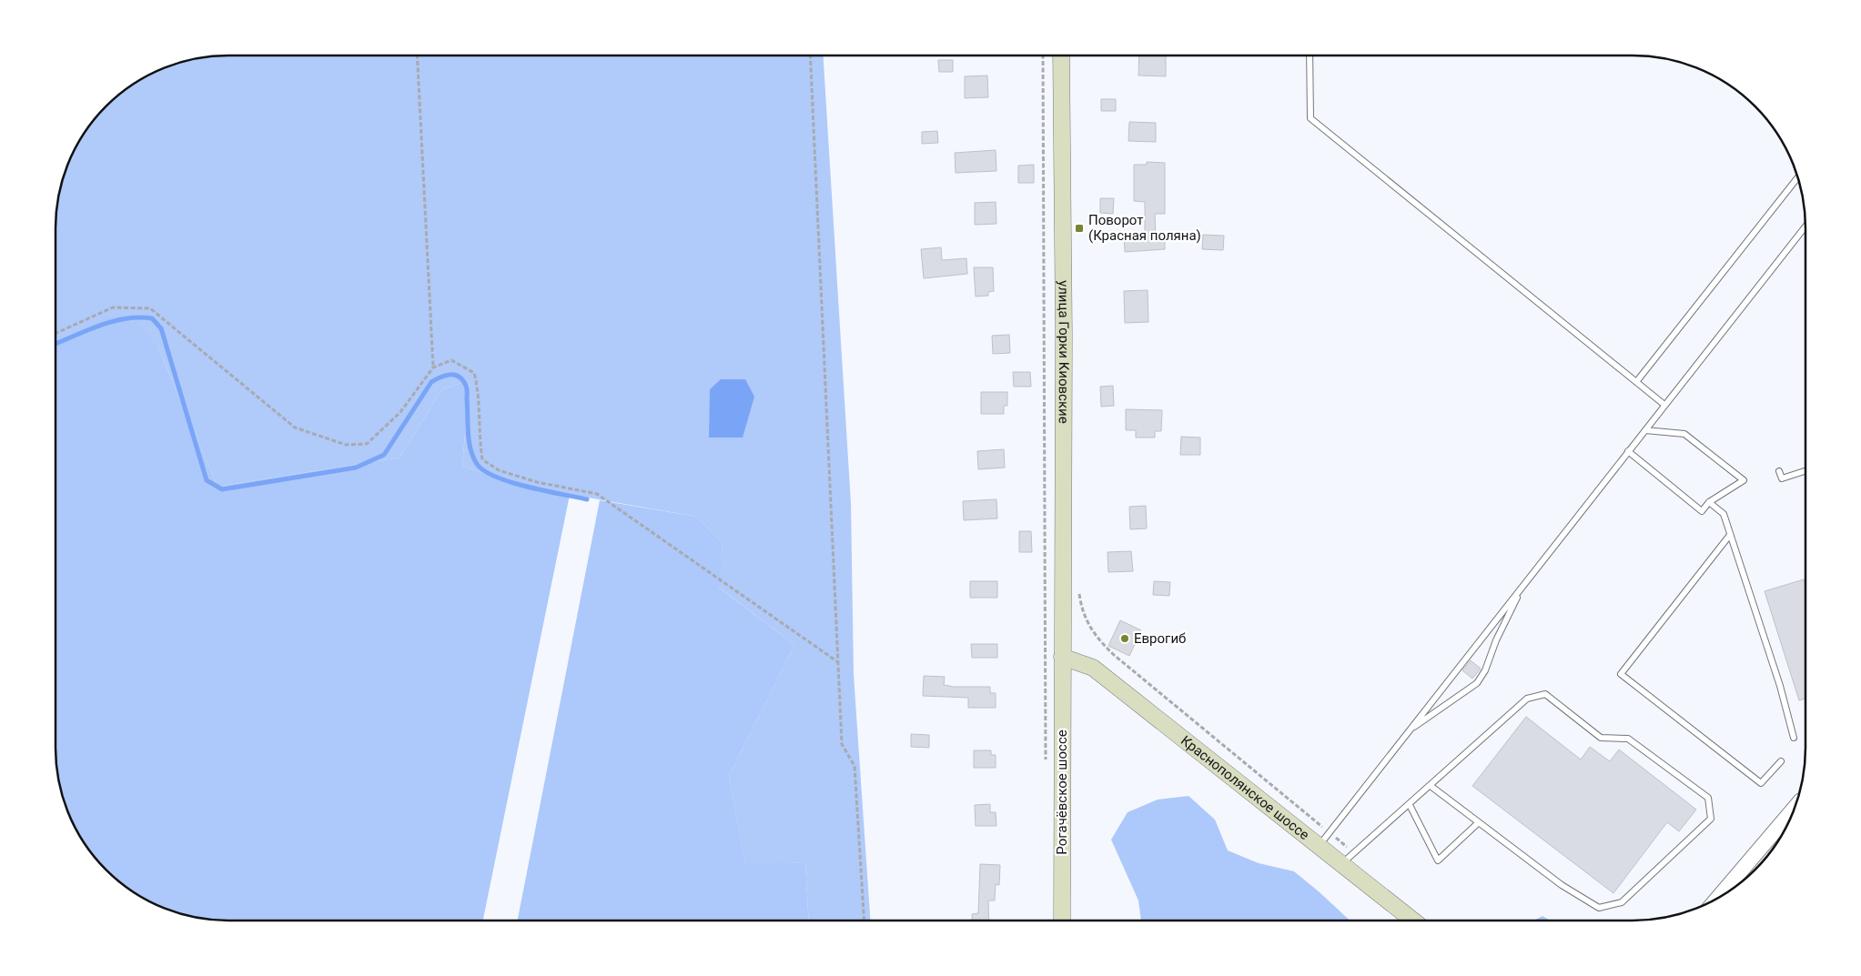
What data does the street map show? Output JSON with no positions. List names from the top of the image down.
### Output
{
  "streets": {
    "main road": ["улица Горки Киовские", "Краснополянское шоссе", "Рогачёвское шоссе"]
  },
  "crossings": [
    ["улица Горки Киовские", "Краснополянское шоссе"],
    ["улица Горки Киовские", "Рогачёвское шоссе"],
    ["Краснополянское шоссе", "Рогачёвское шоссе"]
  ],
  "places": {
    "transit": ["Поворот (Красная поляна)"],
    "other": ["Еврогиб"]
  }
}
